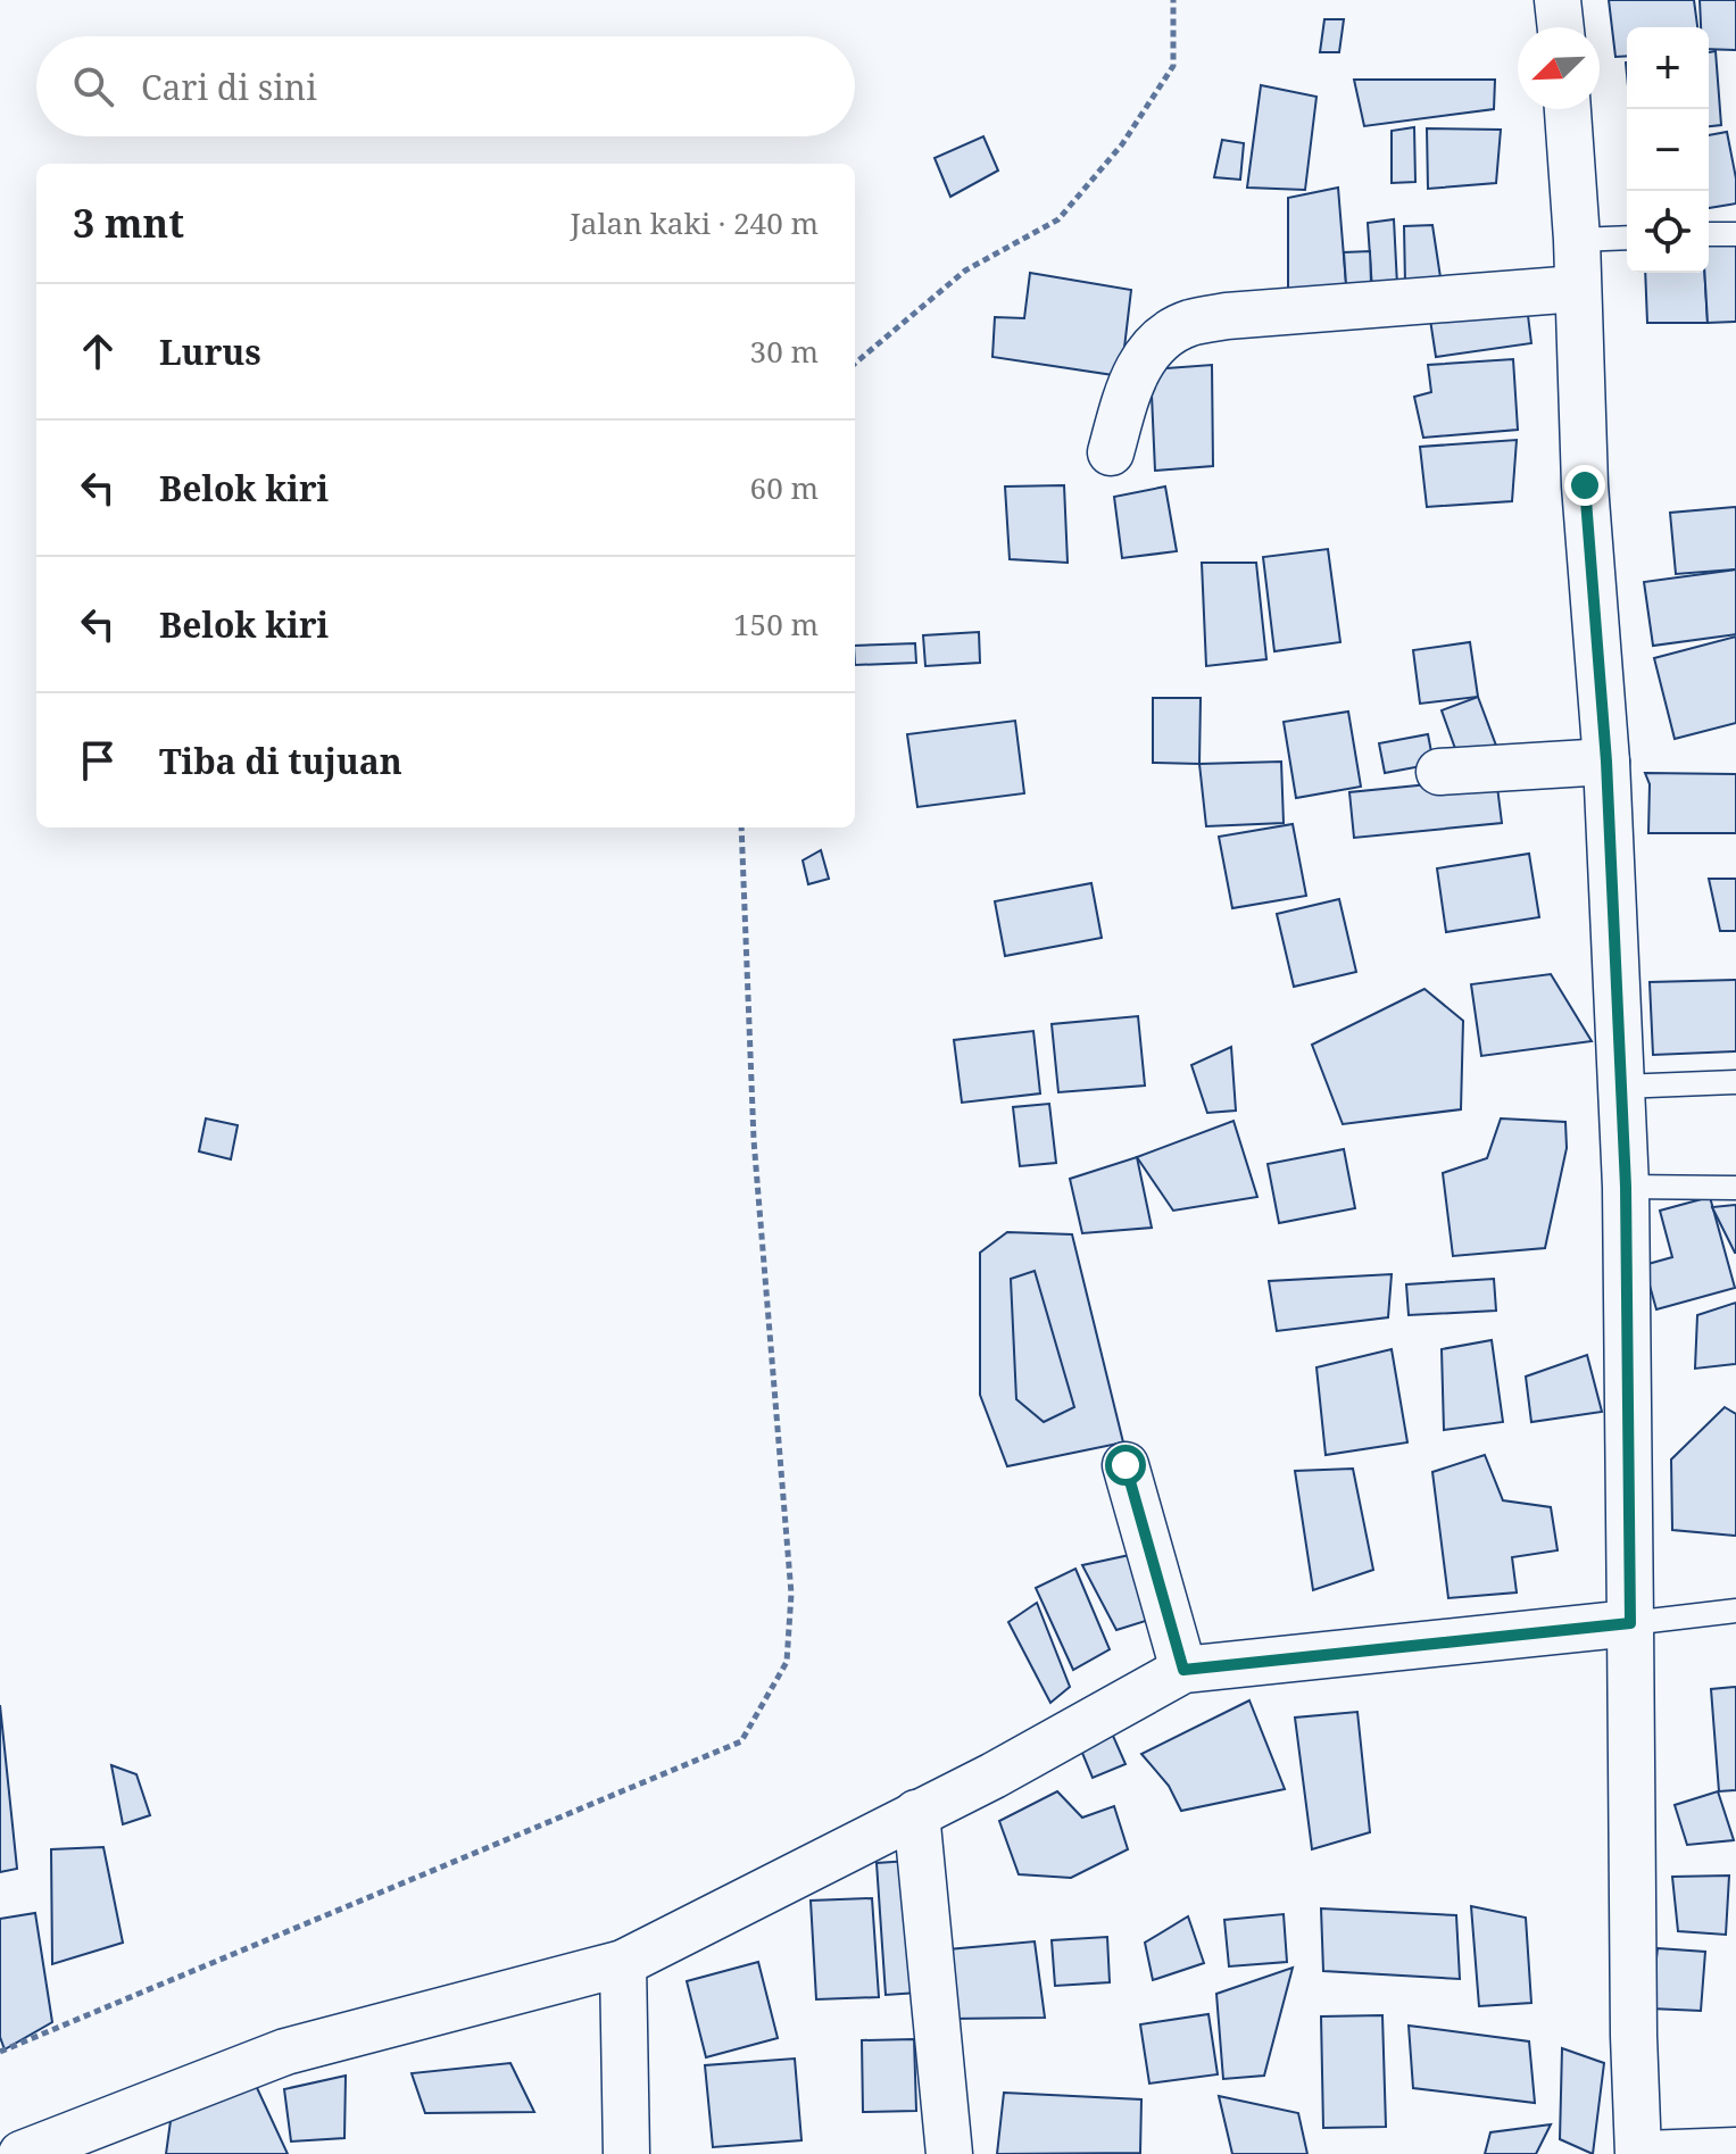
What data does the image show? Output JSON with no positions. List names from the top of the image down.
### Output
{
  "north": "bottom left",
  "page": {
    "map_buttons": ["+", "−"],
    "search": "Cari di sini",
    "heading": ["3 mnt", "Jalan kaki · 240 m"],
    "list": [
      ["Lurus", "30 m"],
      ["Belok kiri", "60 m"],
      ["Belok kiri", "150 m"],
      "Tiba di tujuan"
    ]
  }
}
